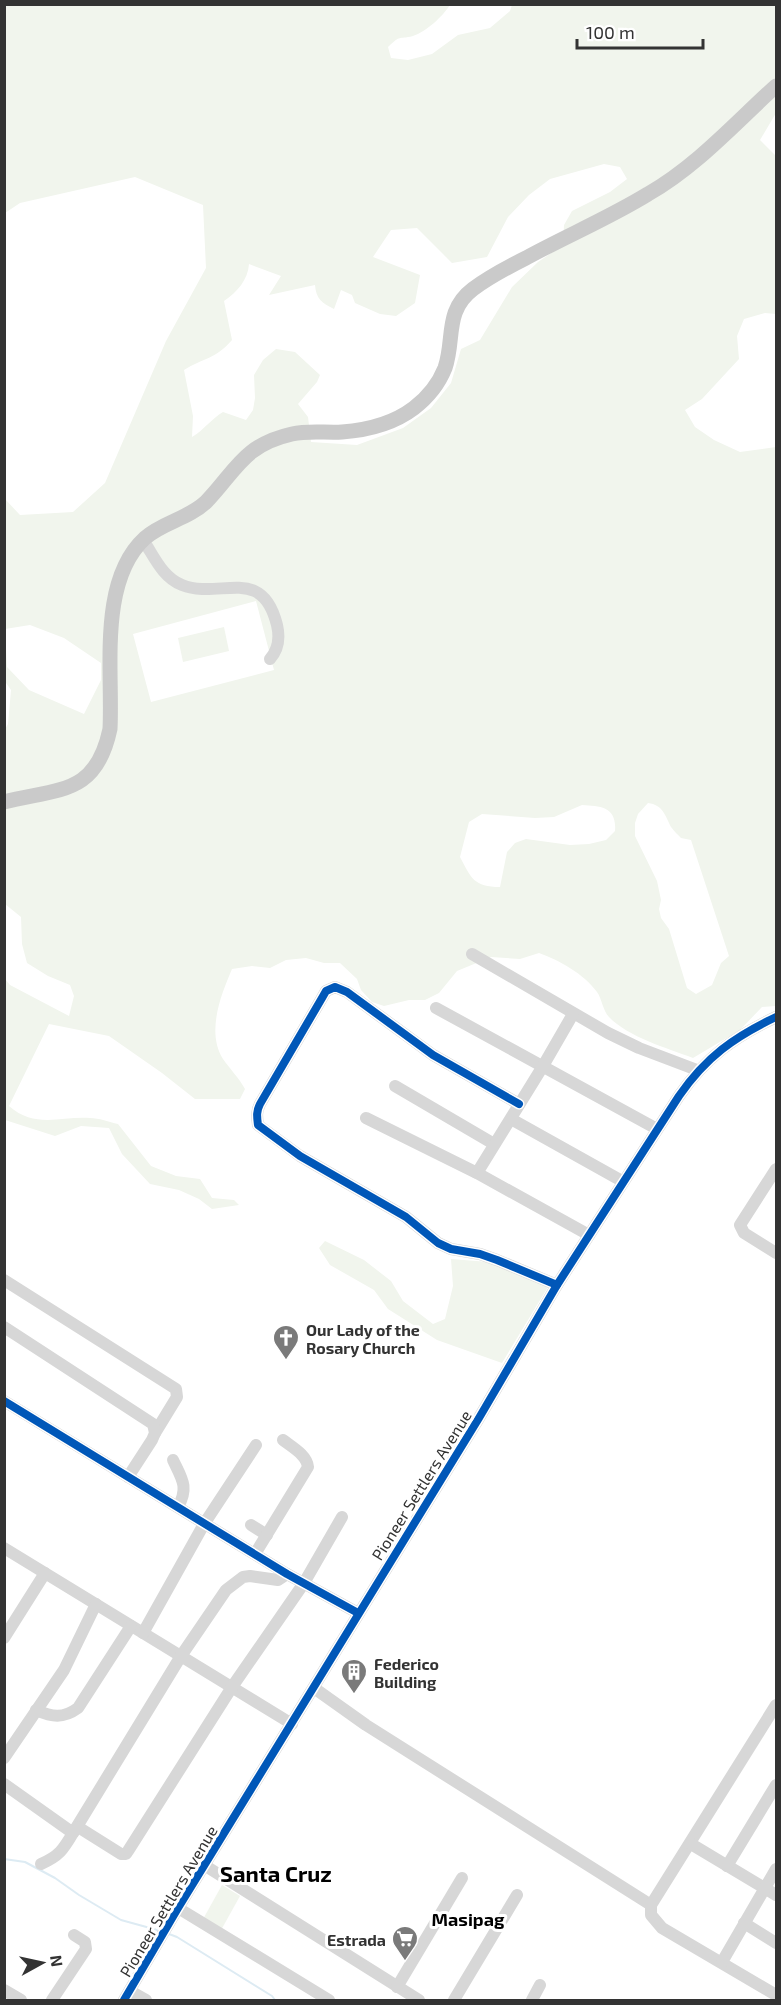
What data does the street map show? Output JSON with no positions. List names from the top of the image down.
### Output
{
  "streets": {
    "street": ["Pioneer Settlers Avenue"]
  },
  "districts": ["Santa Cruz", "Masipag"],
  "places": {
    "church": ["Our Lady of the Rosary Church"],
    "building": ["Federico Building"],
    "supermarket": ["Estrada"]
  },
  "scale_bar": "100 m",
  "north": "right"
}
